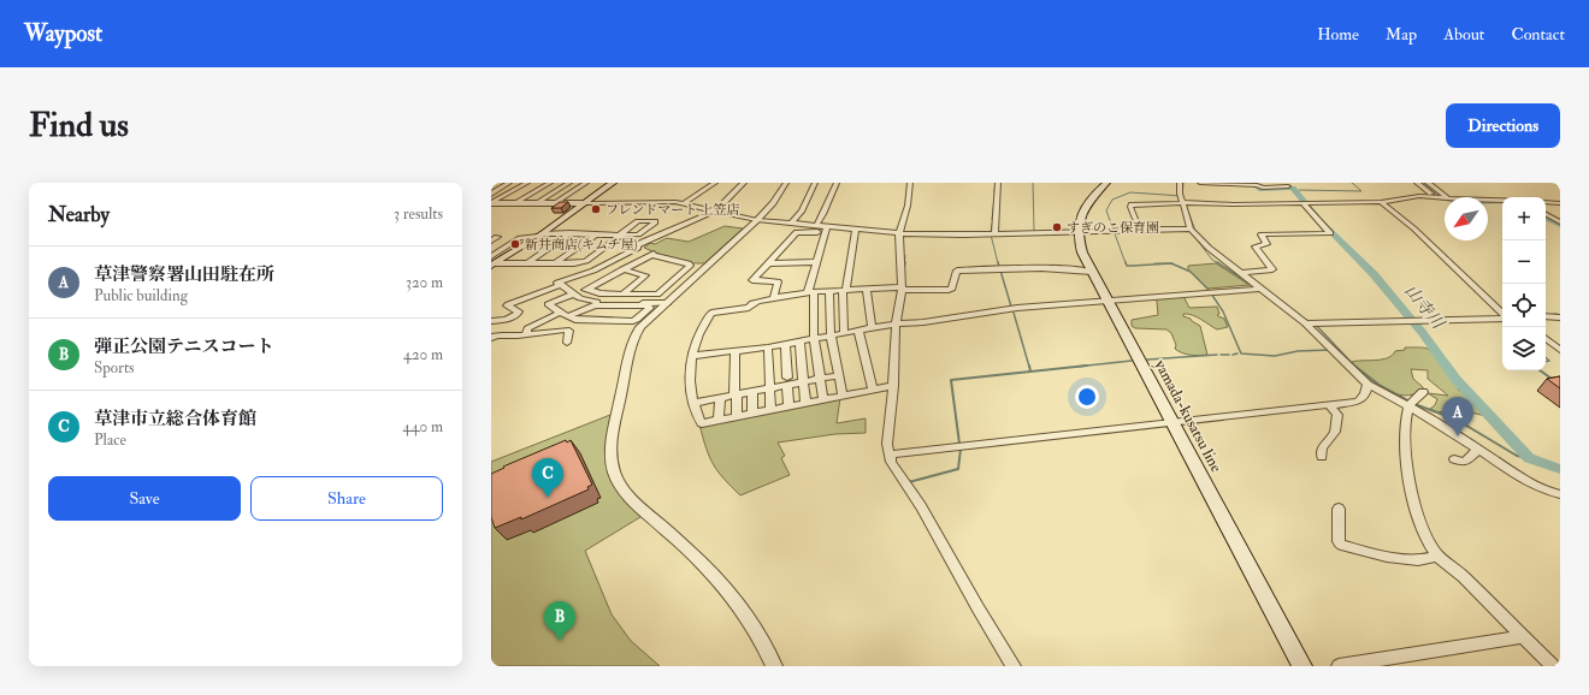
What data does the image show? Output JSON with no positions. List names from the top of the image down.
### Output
{
  "streets": {
    "main road": ["yamada-kusatsu line"]
  },
  "water": ["山寺川"],
  "places": ["フレンドマート 上笠店", "すぎのこ保育園", "新井商店(キムチ屋)"],
  "north": "bottom left",
  "page": {
    "header": "Waypost",
    "nav": [
      "Home",
      "Map",
      "About",
      "Contact"
    ],
    "buttons": [
      "Directions",
      ["Save", "Share"]
    ],
    "title": "Find us",
    "heading": ["Nearby", "3 results"],
    "map_buttons": ["+", "−"],
    "list": [
      {
        "mark": "A",
        "name": "草津警察署山田駐在所",
        "note": "Public building",
        "value": "320 m"
      },
      {
        "mark": "B",
        "name": "弾正公園テニスコート",
        "note": "Sports",
        "value": "420 m"
      },
      {
        "mark": "C",
        "name": "草津市立総合体育館",
        "note": "Place",
        "value": "440 m"
      }
    ],
    "pins": ["A", "C", "B"]
  }
}
